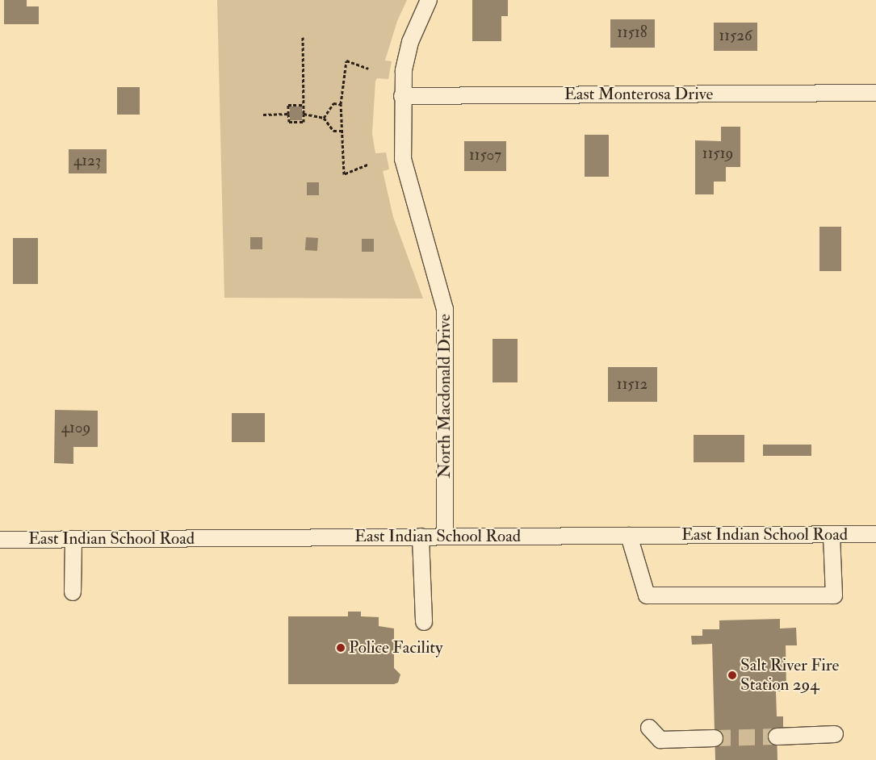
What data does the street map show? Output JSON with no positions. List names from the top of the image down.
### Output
{
  "streets": {
    "street": ["East Monterosa Drive", "North Macdonald Drive", "East Indian School Road"]
  },
  "crossings": [
    ["East Monterosa Drive", "North Macdonald Drive"],
    ["North Macdonald Drive", "East Indian School Road"]
  ],
  "places": ["Police Facility", "Salt River Fire Station 294"],
  "house_numbers": [
    "11518",
    "11526",
    "11519",
    "11507",
    "4123",
    "11512",
    "4109"
  ]
}
